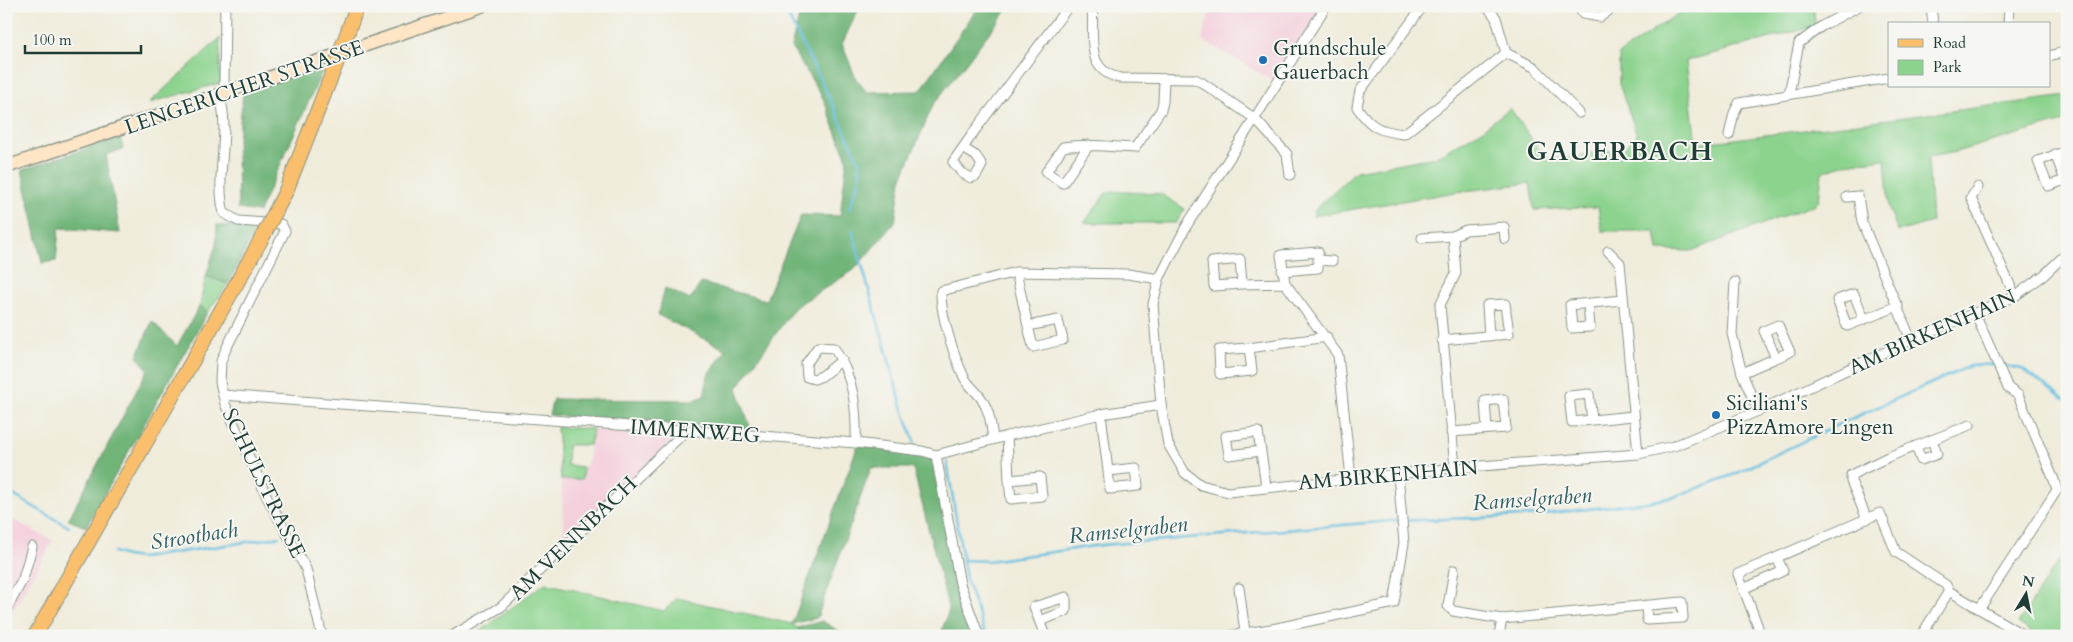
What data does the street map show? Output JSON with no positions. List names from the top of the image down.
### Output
{
  "streets": {
    "main road": ["LENGERICHER STRASSE"],
    "street": [
      "AM BIRKENHAIN",
      "IMMENWEG",
      "SCHULSTRASSE",
      "AM VENNBACH"
    ]
  },
  "crossings": [
    ["LENGERICHER STRASSE", "SCHULSTRASSE"],
    ["AM BIRKENHAIN", "IMMENWEG"],
    ["IMMENWEG", "SCHULSTRASSE"],
    ["IMMENWEG", "AM VENNBACH"]
  ],
  "districts": ["GAUERBACH"],
  "water": ["Ramselgraben", "Strootbach"],
  "places": ["Grundschule Gauerbach", "Siciliani's PizzAmore Lingen"],
  "legend": ["Road", "Park"],
  "scale_bar": "100 m",
  "north": "top"
}
